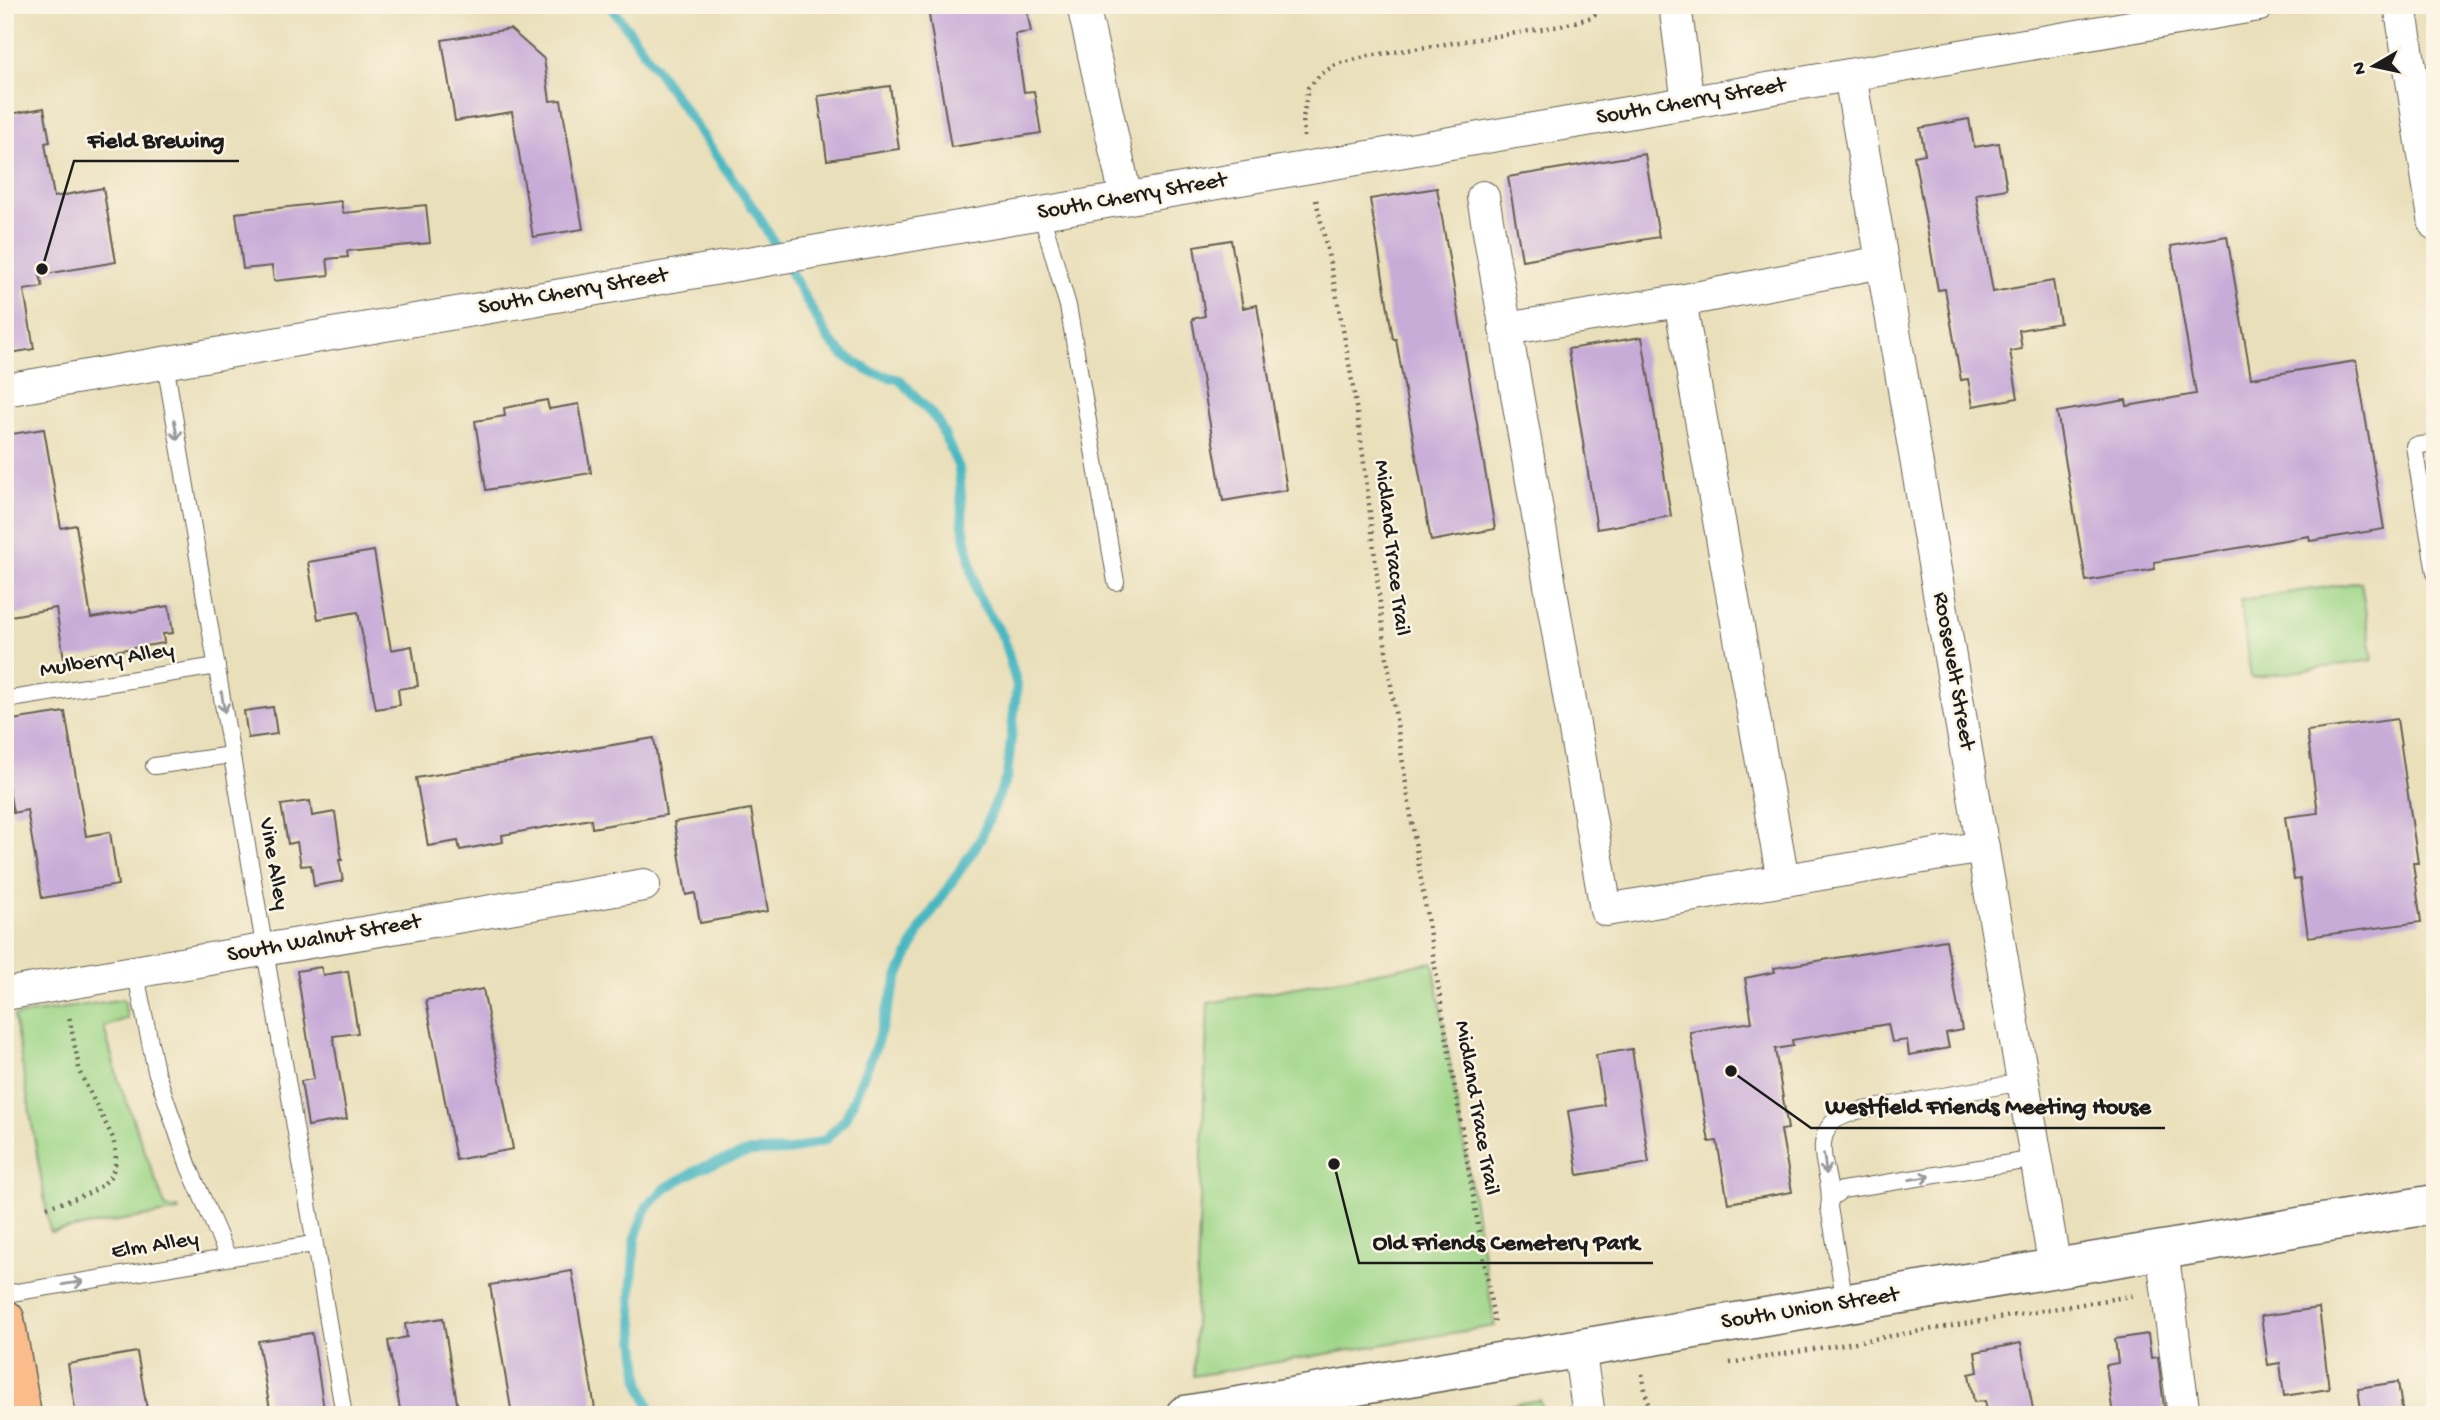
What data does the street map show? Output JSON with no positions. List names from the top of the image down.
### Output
{
  "streets": {
    "street": [
      "South Cherry Street",
      "Roosevelt Street",
      "South Walnut Street",
      "South Union Street"
    ],
    "lane": ["Mulberry Alley", "Vine Alley", "Elm Alley"],
    "path": ["Midland Trace Trail"]
  },
  "crossings": [
    ["South Cherry Street", "Midland Trace Trail"],
    ["South Cherry Street", "Roosevelt Street"],
    ["South Cherry Street", "Vine Alley"],
    ["Mulberry Alley", "Vine Alley"],
    ["Roosevelt Street", "South Union Street"],
    ["Vine Alley", "South Walnut Street"],
    ["Vine Alley", "Elm Alley"]
  ],
  "one_way": ["Vine Alley", "Elm Alley"],
  "places": ["Field Brewing", "Westfield Friends Meeting House", "Old Friends Cemetery Park"],
  "north": "left"
}
